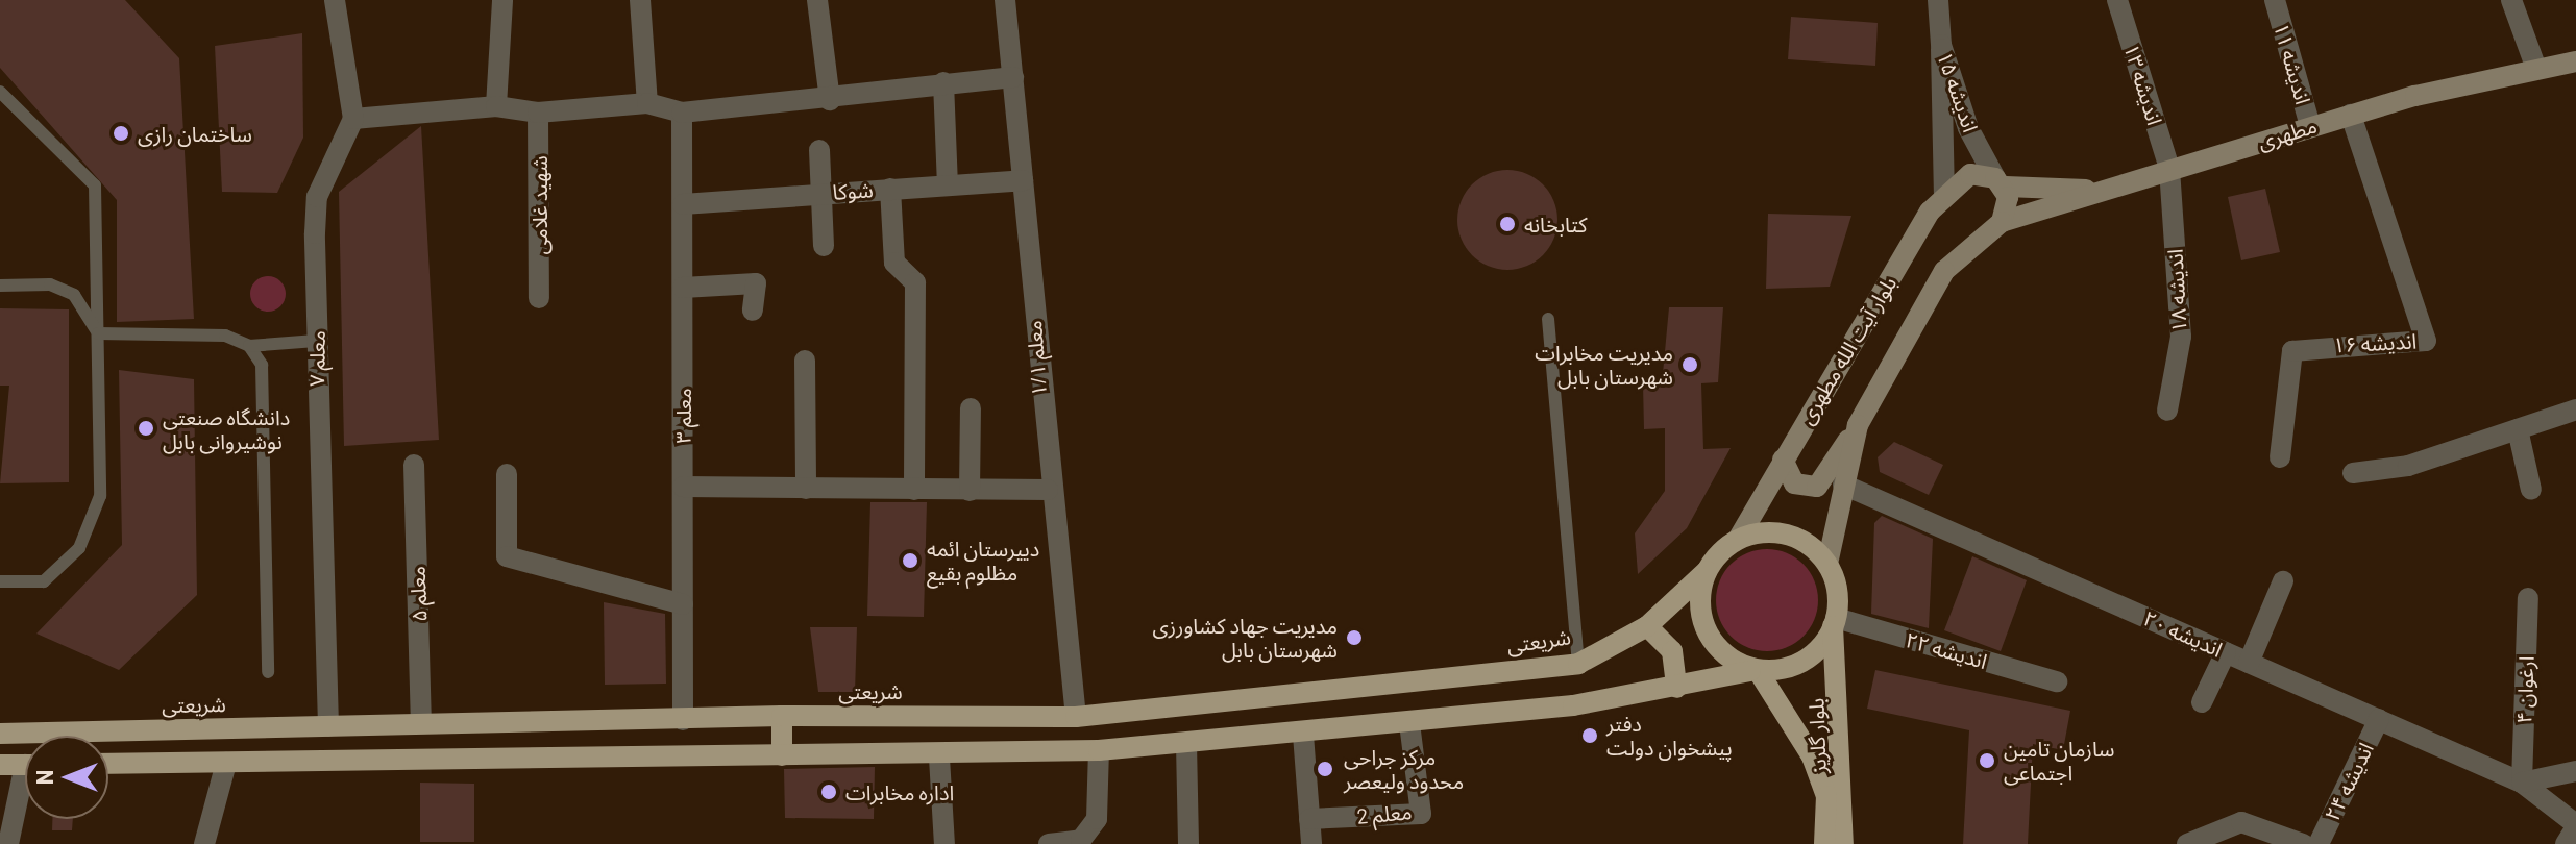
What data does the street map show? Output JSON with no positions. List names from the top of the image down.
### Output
{
  "streets": {
    "main road": [
      "مطهری",
      "بلوار آیت الله مطهری",
      "شریعتی",
      "بلوار گلریز"
    ],
    "street": [
      "اندیشه ۱۱",
      "اندیشه ١٣",
      "اندیشه ۱۵",
      "شوکا",
      "شهید غلامی",
      "اندیشه ۱۸",
      "اندیشه ۱۶",
      "معلم ۷",
      "معلم ۱/۱",
      "معلم ۳",
      "معلم ۵",
      "اندیشه ۲۰",
      "اندیشه ۲۲",
      "ارغوان ۴",
      "اندیشه ۲۴",
      "معلم 2"
    ]
  },
  "crossings": [
    ["اندیشه ۱۱", "مطهری"],
    ["اندیشه ١٣", "مطهری"],
    ["اندیشه ١٣", "اندیشه ۱۸"],
    ["اندیشه ۱۵", "بلوار آیت الله مطهری"],
    ["مطهری", "اندیشه ۱۸"],
    ["مطهری", "اندیشه ۱۶"],
    ["مطهری", "بلوار آیت الله مطهری"],
    ["شوکا", "معلم ۱/۱"],
    ["شوکا", "معلم ۳"],
    ["بلوار آیت الله مطهری", "اندیشه ۲۰"],
    ["بلوار آیت الله مطهری", "شریعتی"],
    ["بلوار آیت الله مطهری", "اندیشه ۲۲"],
    ["بلوار آیت الله مطهری", "بلوار گلریز"],
    ["معلم ۷", "شریعتی"],
    ["معلم ۱/۱", "شریعتی"],
    ["معلم ۳", "شریعتی"],
    ["معلم ۵", "شریعتی"],
    ["اندیشه ۲۰", "ارغوان ۴"],
    ["اندیشه ۲۰", "اندیشه ۲۴"],
    ["شریعتی", "اندیشه ۲۲"],
    ["شریعتی", "بلوار گلریز"],
    ["اندیشه ۲۲", "بلوار گلریز"]
  ],
  "places": [
    "ساختمان رازی",
    "کتابخانه",
    "مدیریت مخابرات شهرستان بابل",
    "دانشگاه صنعتی نوشیروانی بابل",
    "دییرستان ائمه مظلوم بقیع",
    "مدیریت جهاد کشاورزی شهرستان بابل",
    "دفتر پیشخوان دولت",
    "سازمان تامین اجتماعی",
    "مرکز جراحی محدود ولیعصر",
    "اداره مخابرات"
  ],
  "north": "left"
}
